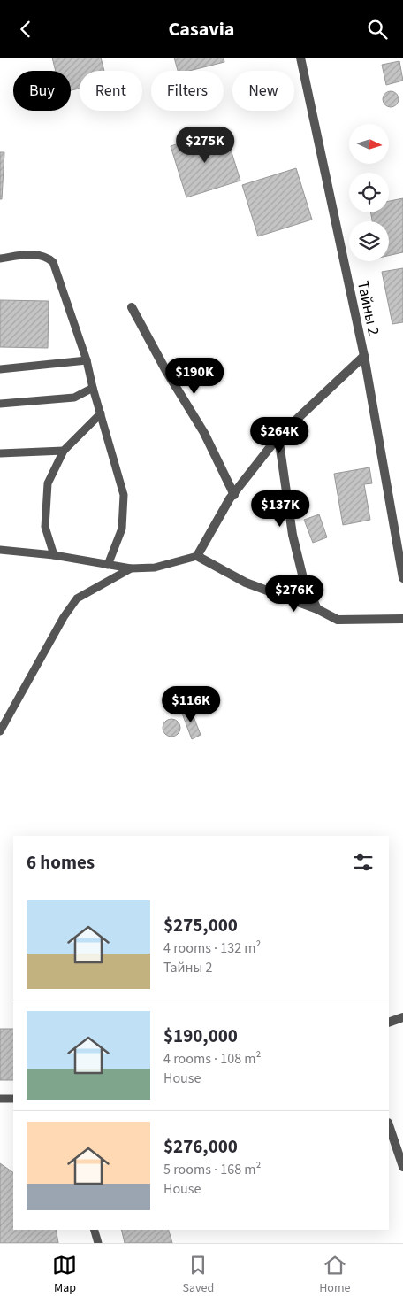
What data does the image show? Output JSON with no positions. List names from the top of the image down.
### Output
{
  "streets": {
    "street": ["Тайны 2"]
  },
  "north": "right",
  "page": {
    "header": "Casavia",
    "chip": [
      "Buy",
      "Rent",
      "Filters",
      "New"
    ],
    "price": [
      "$275K",
      "$190K",
      "$264K",
      "$137K",
      "$276K",
      "$116K"
    ],
    "heading": "6 homes",
    "list": [
      {
        "name": "$275,000",
        "note": "4 rooms · 132 m² · Тайны 2"
      },
      {
        "name": "$190,000",
        "note": "4 rooms · 108 m² · House"
      },
      {
        "name": "$276,000",
        "note": "5 rooms · 168 m² · House"
      }
    ],
    "tabs": ["Map", "Saved", "Home"]
  }
}
